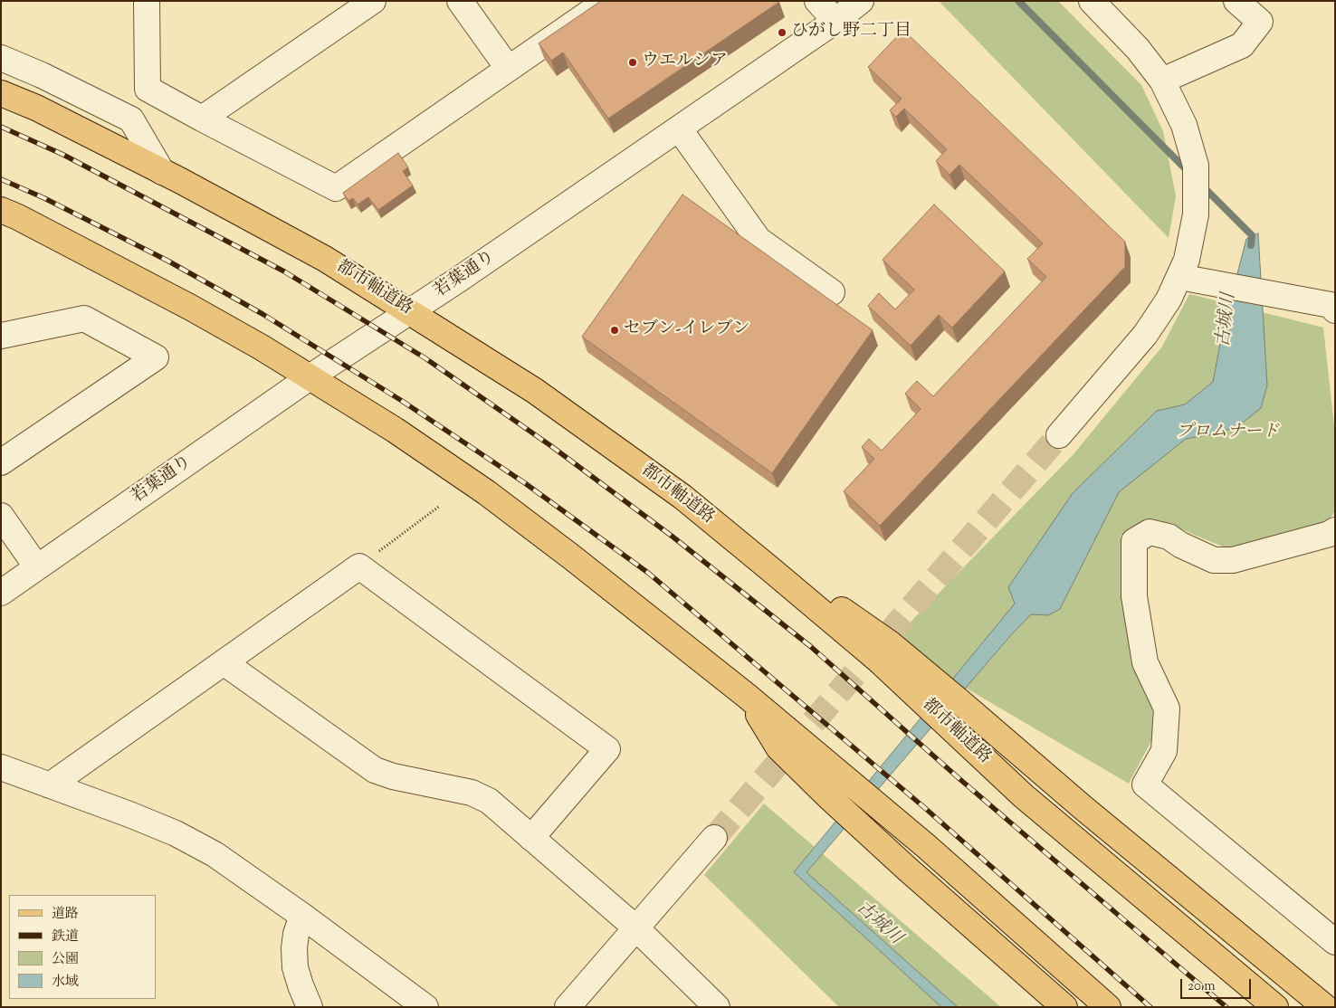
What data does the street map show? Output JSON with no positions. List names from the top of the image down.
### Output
{
  "streets": {
    "main road": ["都市軸道路"],
    "street": ["若葉通り"]
  },
  "crossings": [
    ["若葉通り", "都市軸道路"]
  ],
  "water": ["古城川"],
  "parks": ["プロムナード"],
  "places": ["ひがし野二丁目", "ウエルシア", "セブン-イレブン"],
  "legend": [
    "道路",
    "鉄道",
    "公園",
    "水域"
  ],
  "scale_bar": "20 m"
}
